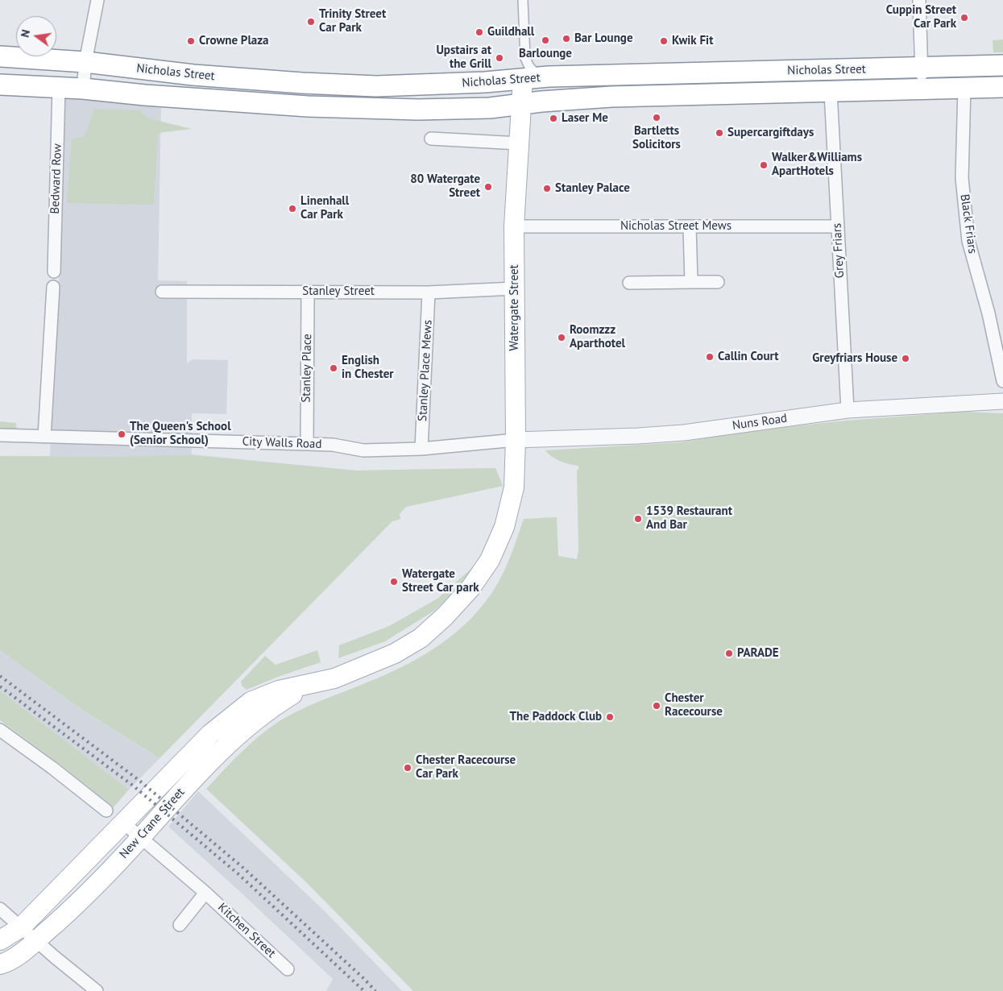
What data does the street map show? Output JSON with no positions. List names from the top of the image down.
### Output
{
  "streets": {
    "highway": ["Nicholas Street"],
    "main road": ["Watergate Street", "New Crane Street"],
    "street": [
      "Bedward Row",
      "Black Friars",
      "Nicholas Street Mews",
      "Grey Friars",
      "Stanley Street",
      "Stanley Place",
      "Stanley Place Mews",
      "Nuns Road",
      "City Walls Road",
      "Kitchen Street"
    ]
  },
  "crossings": [
    ["Nicholas Street", "Bedward Row"],
    ["Nicholas Street", "Black Friars"],
    ["Nicholas Street", "Grey Friars"],
    ["Nicholas Street", "Watergate Street"],
    ["Nicholas Street Mews", "Grey Friars"],
    ["Nicholas Street Mews", "Watergate Street"],
    ["Grey Friars", "Nuns Road"],
    ["Stanley Street", "Watergate Street"],
    ["Stanley Street", "Stanley Place"],
    ["Stanley Street", "Stanley Place Mews"],
    ["Watergate Street", "Nuns Road"],
    ["Watergate Street", "City Walls Road"],
    ["Watergate Street", "New Crane Street"],
    ["Stanley Place", "City Walls Road"],
    ["Stanley Place Mews", "City Walls Road"],
    ["Nuns Road", "City Walls Road"],
    ["New Crane Street", "Kitchen Street"]
  ],
  "places": [
    "Cuppin Street Car Park",
    "Trinity Street Car Park",
    "Guildhall",
    "Bar Lounge",
    "Barlounge",
    "Crowne Plaza",
    "Kwik Fit",
    "Upstairs at the Grill",
    "Bartletts Solicitors",
    "Laser Me",
    "Supercargiftdays",
    "Walker&Williams ApartHotels",
    "80 Watergate Street",
    "Stanley Palace",
    "Linenhall Car Park",
    "Roomzzz Aparthotel",
    "Callin Court",
    "Greyfriars House",
    "English in Chester",
    "The Queen's School (Senior School)",
    "1539 Restaurant And Bar",
    "Watergate Street Car park",
    "PARADE",
    "Chester Racecourse",
    "The Paddock Club",
    "Chester Racecourse Car Park"
  ],
  "north": "left"
}
